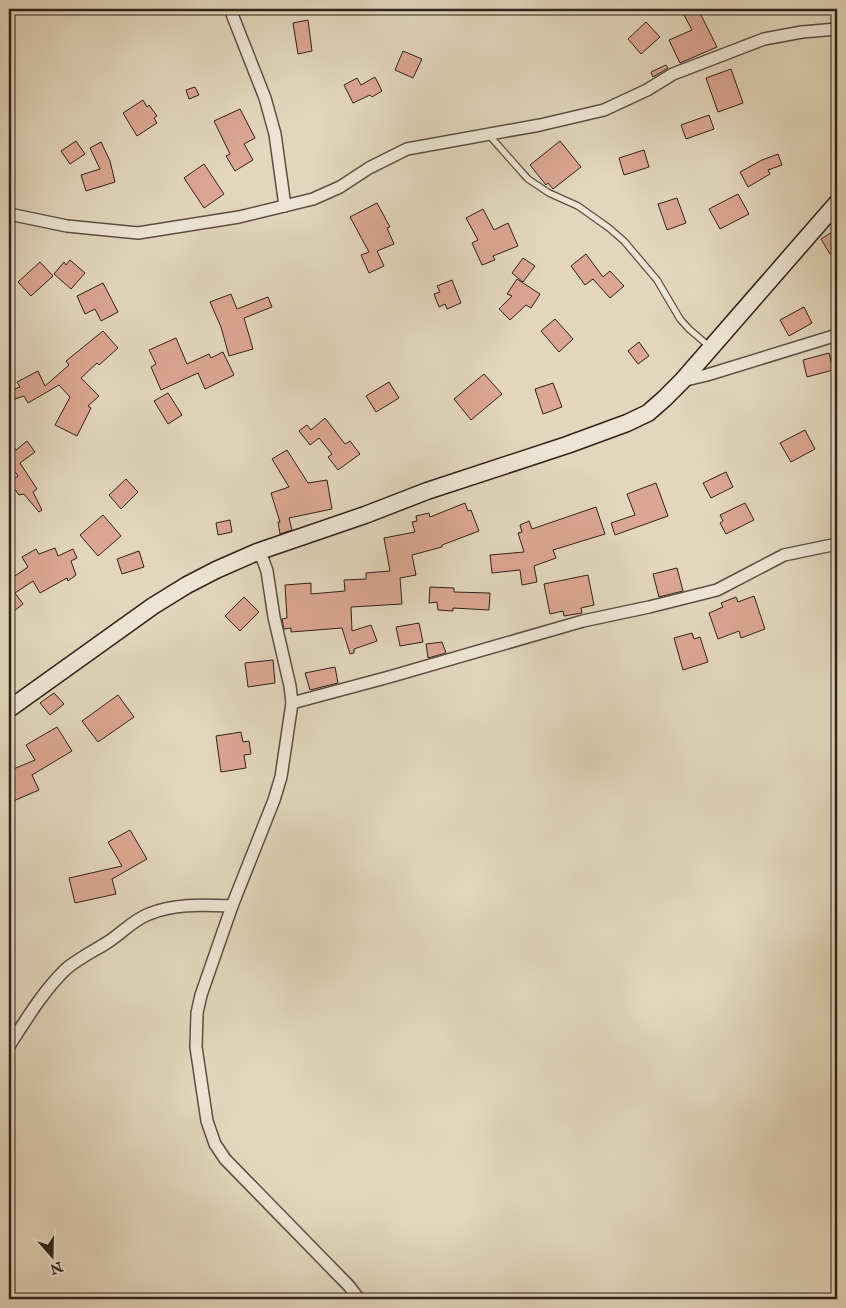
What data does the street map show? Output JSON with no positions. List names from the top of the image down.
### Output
{
  "north": "bottom"
}
